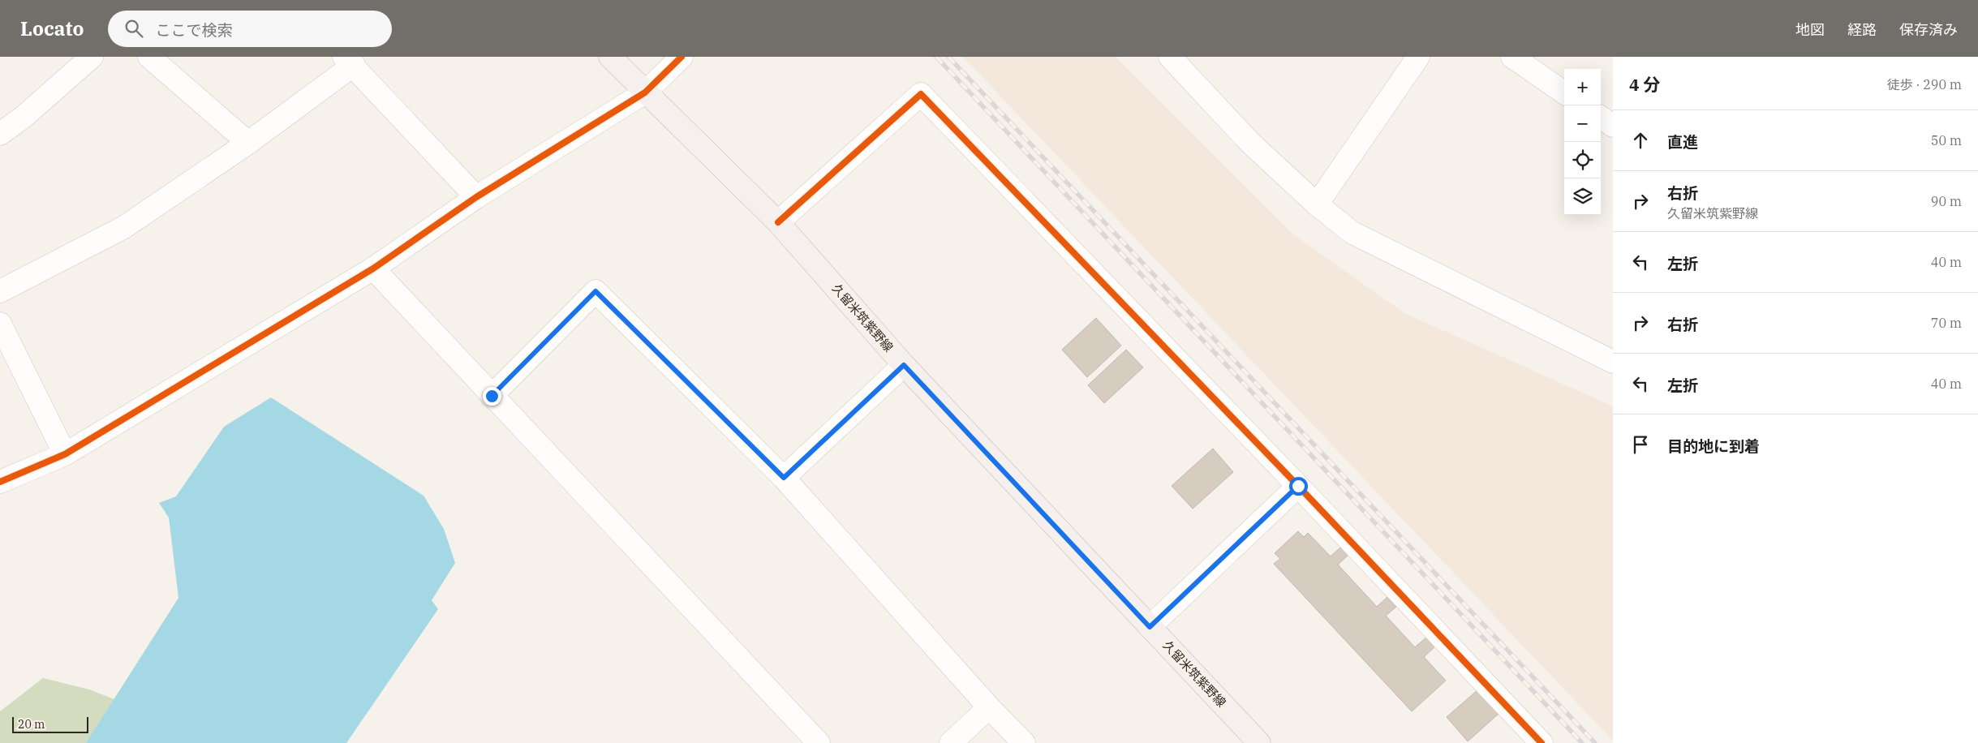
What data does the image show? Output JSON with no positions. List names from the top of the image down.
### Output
{
  "streets": {
    "main road": ["久留米筑紫野線"]
  },
  "scale_bar": "20 m",
  "page": {
    "header": "Locato",
    "search": "ここで検索",
    "nav": ["地図", "経路", "保存済み"],
    "heading": ["4 分", "徒歩 · 290 m"],
    "map_buttons": ["+", "−"],
    "list": [
      ["直進", "50 m"],
      ["右折", "久留米筑紫野線", "90 m"],
      ["左折", "40 m"],
      ["右折", "70 m"],
      ["左折", "40 m"],
      "目的地に到着"
    ],
    "scale": "20 m"
  }
}
